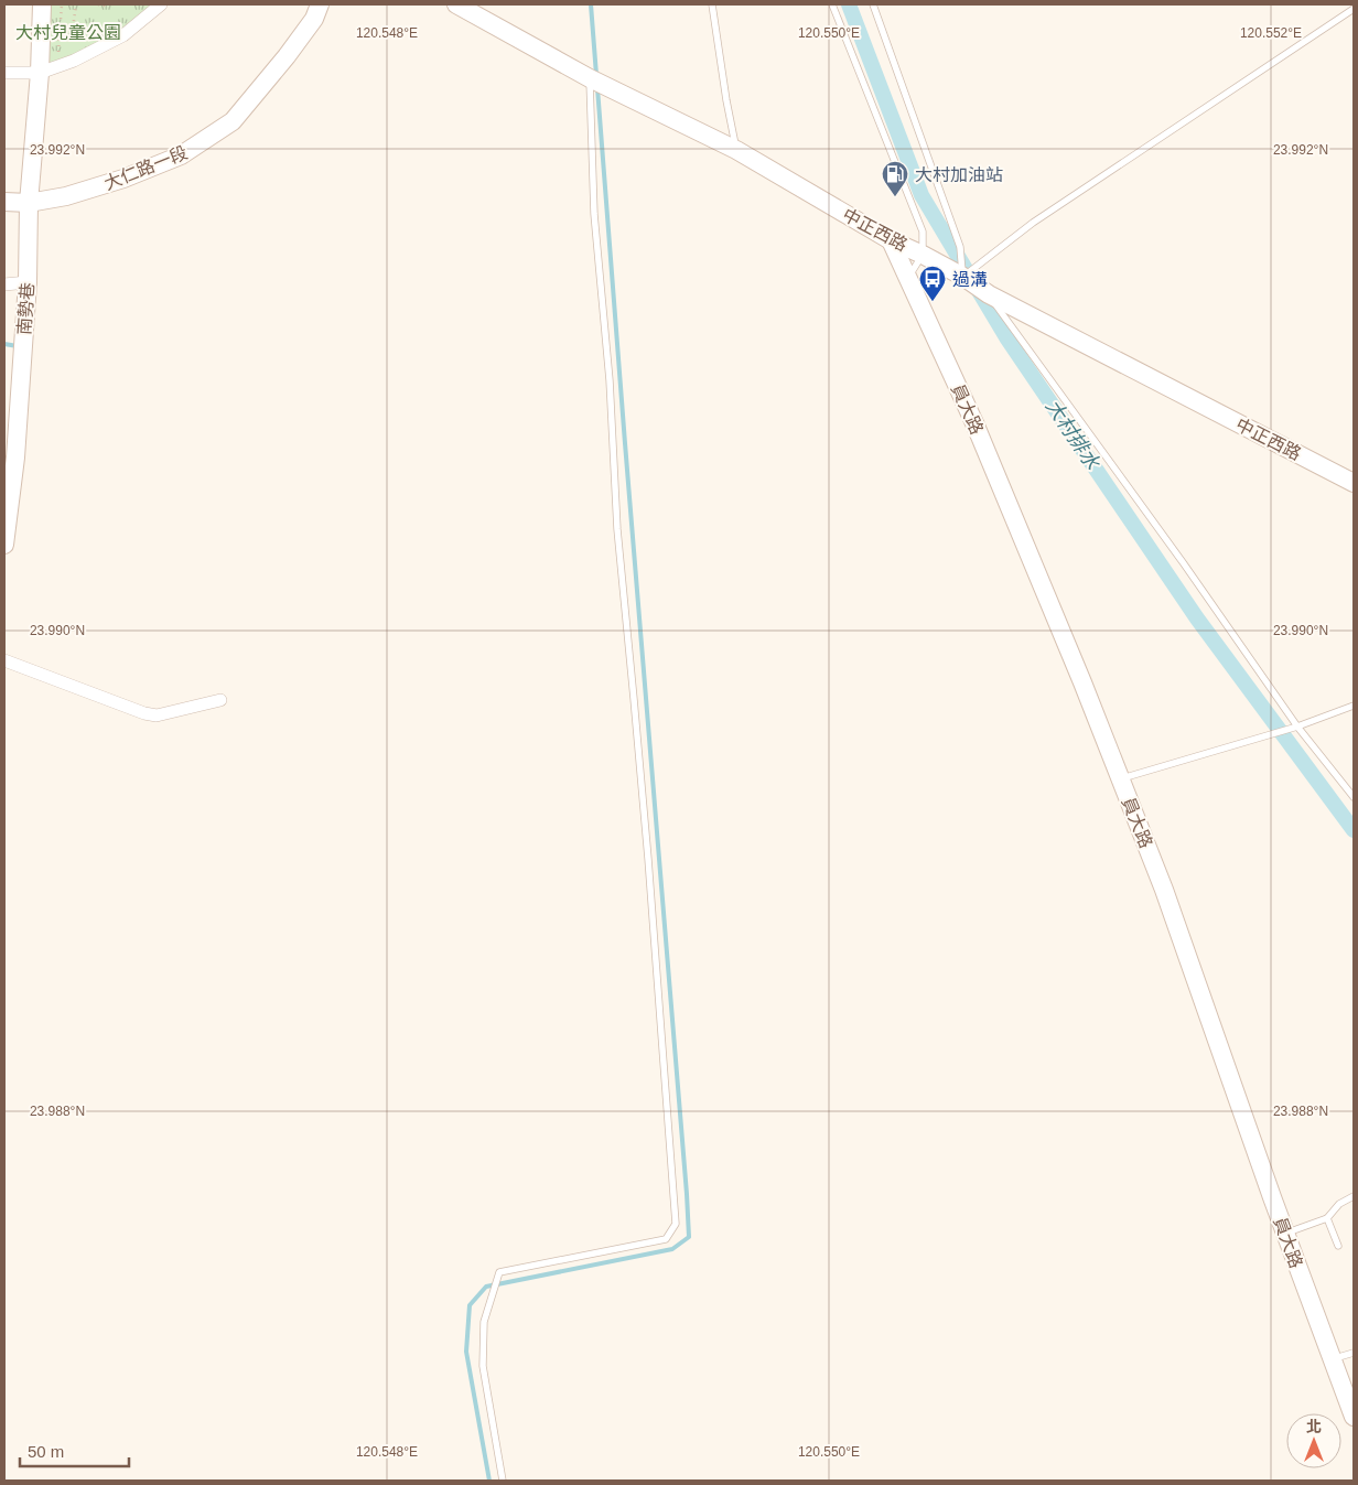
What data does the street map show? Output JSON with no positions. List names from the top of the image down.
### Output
{
  "streets": {
    "street": [
      "大仁路一段",
      "中正西路",
      "南勢巷",
      "員大路"
    ]
  },
  "crossings": [
    ["大仁路一段", "南勢巷"],
    ["中正西路", "員大路"]
  ],
  "water": ["大村排水"],
  "parks": ["大村兒童公園"],
  "places": {
    "fuel station": ["大村加油站"],
    "bus stop": ["過溝"]
  },
  "scale_bar": "50 m",
  "north": "top",
  "coordinates": [
    "120.548°E",
    "120.550°E",
    "120.552°E",
    "23.992°N",
    "23.990°N",
    "23.988°N"
  ]
}
